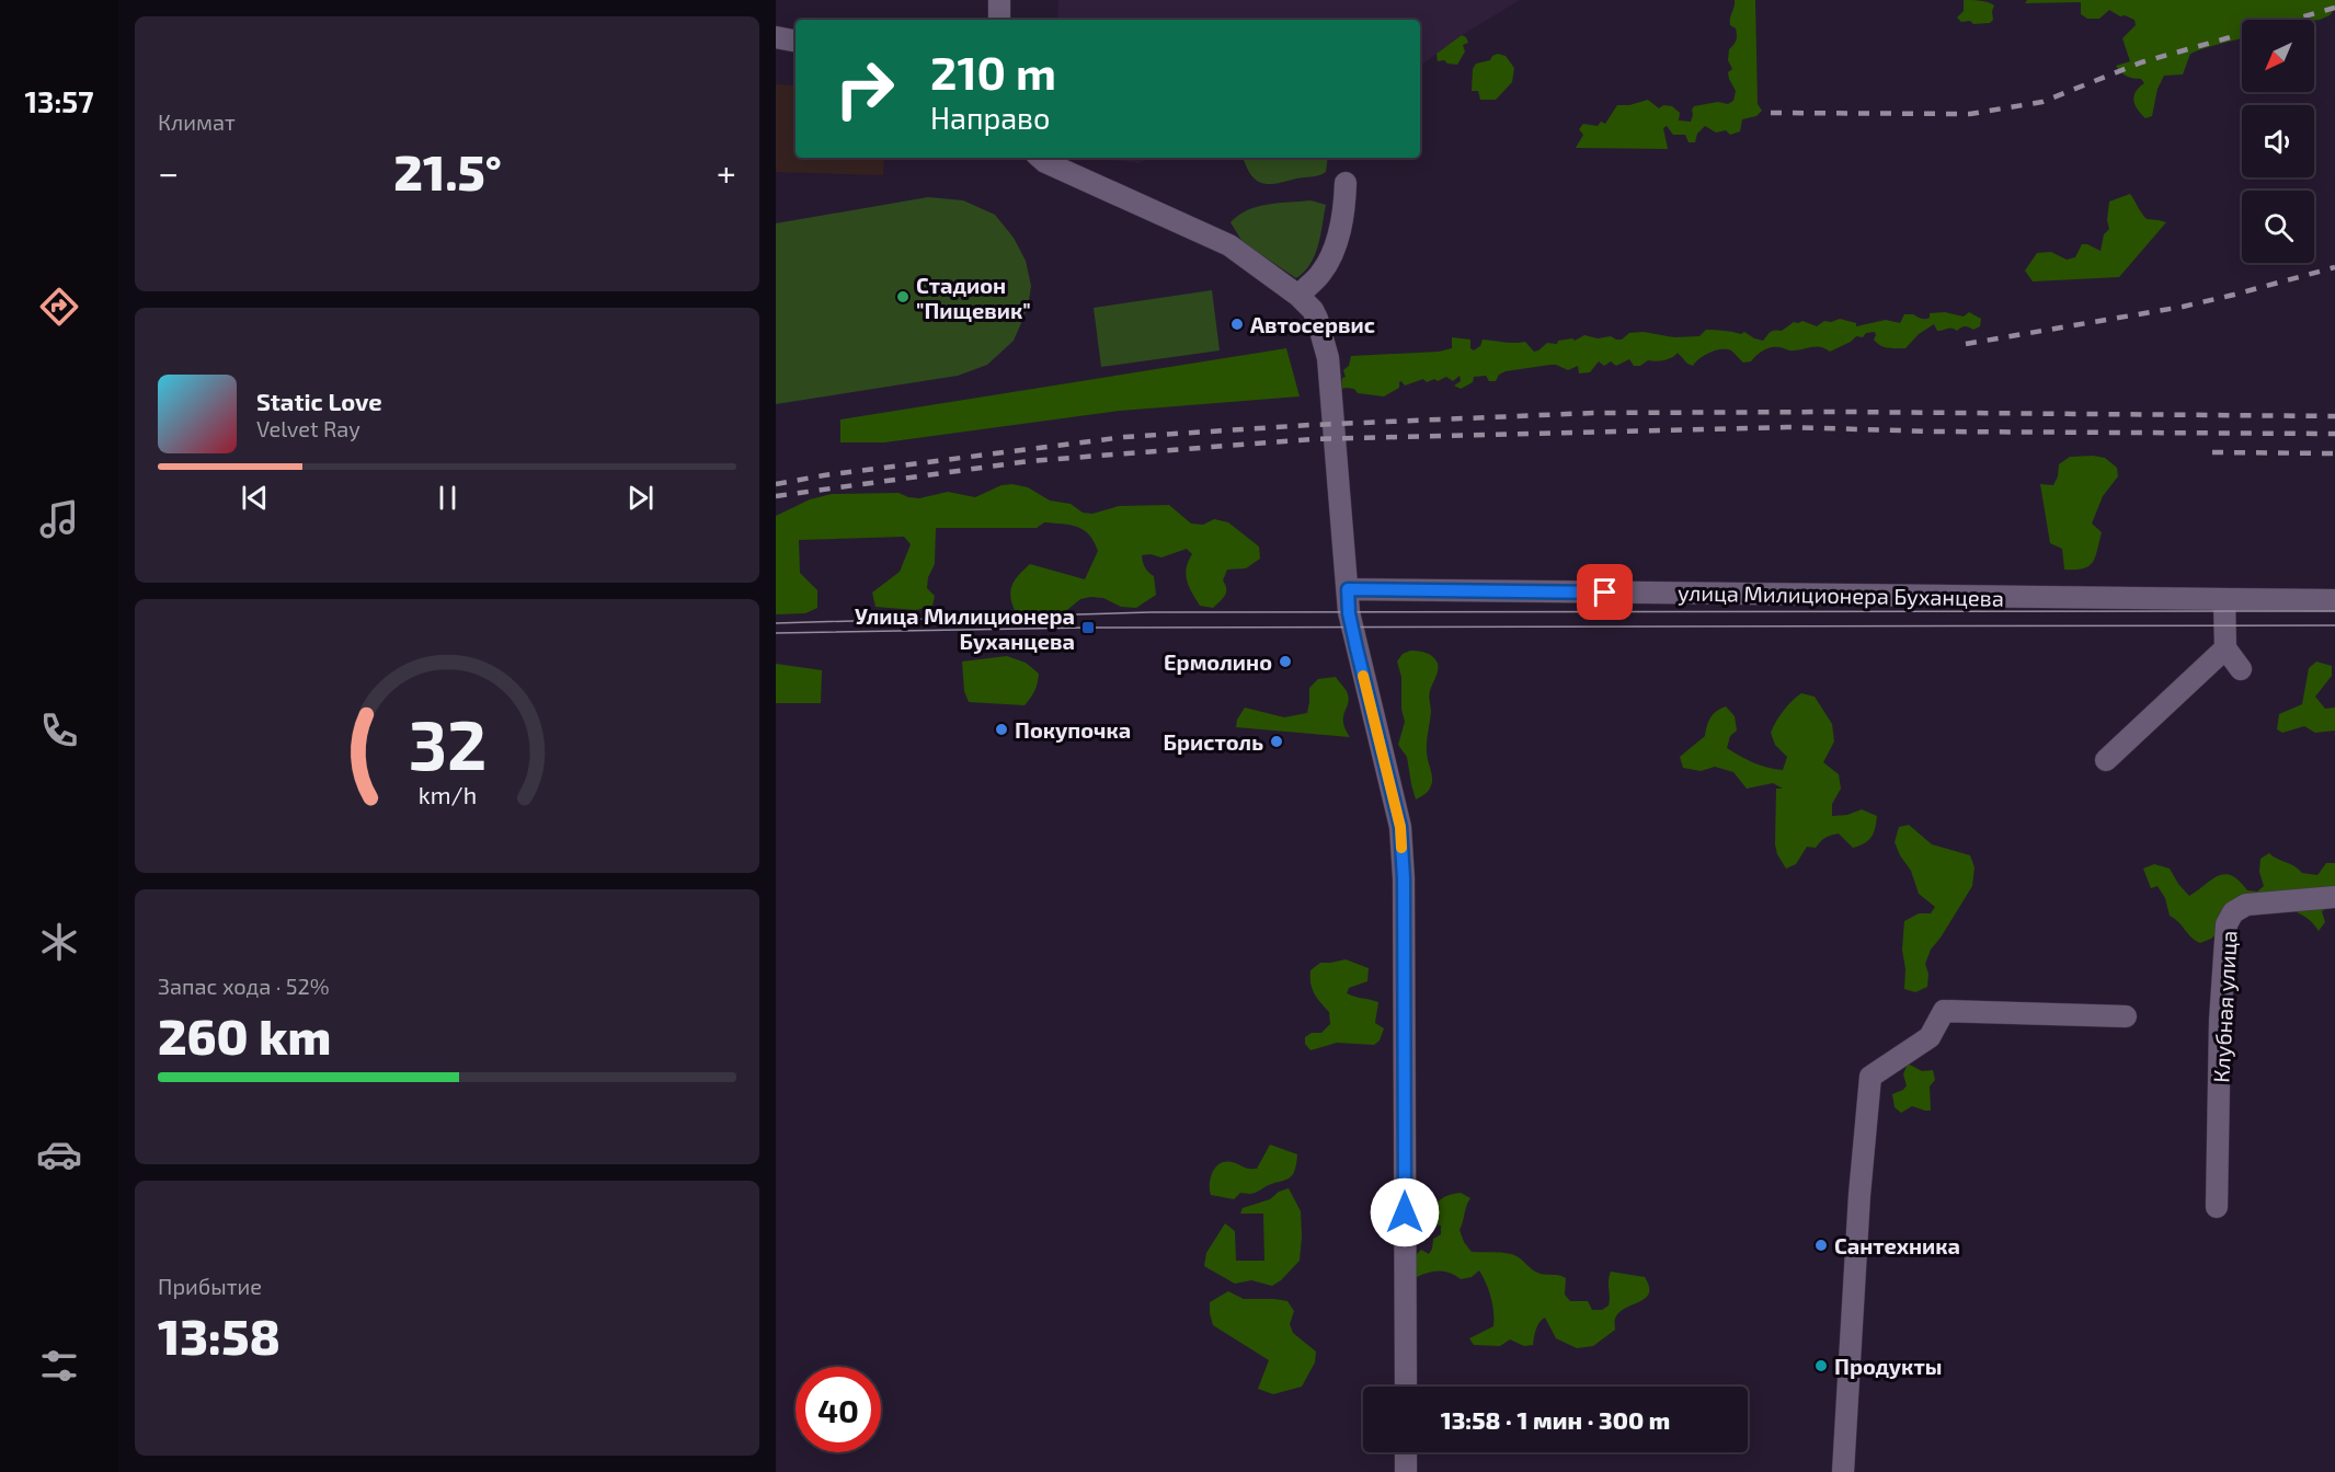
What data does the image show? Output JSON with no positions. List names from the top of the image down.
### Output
{
  "streets": {
    "street": ["улица Милиционера Буханцева", "Клубная улица"]
  },
  "places": {
    "other": [
      "Стадион \"Пищевик\"",
      "Автосервис",
      "Ермолино",
      "Покупочка",
      "Бристоль",
      "Сантехника",
      "Продукты"
    ],
    "transit": ["Улица Милиционера Буханцева"]
  },
  "north": "bottom left",
  "page": {
    "tabs": "13:57",
    "tile": [
      "Климат",
      ["Запас хода · 52%", "260 km"],
      ["Прибытие", "13:58"]
    ],
    "turn": ["210 m", "Направо"],
    "heat": ["−", "21.5°", "+"],
    "song": ["Static Love", "Velvet Ray"],
    "limit": "40",
    "trip": "13:58 · 1 мин · 300 m",
    "gauge": ["32", "km/h"]
  }
}
